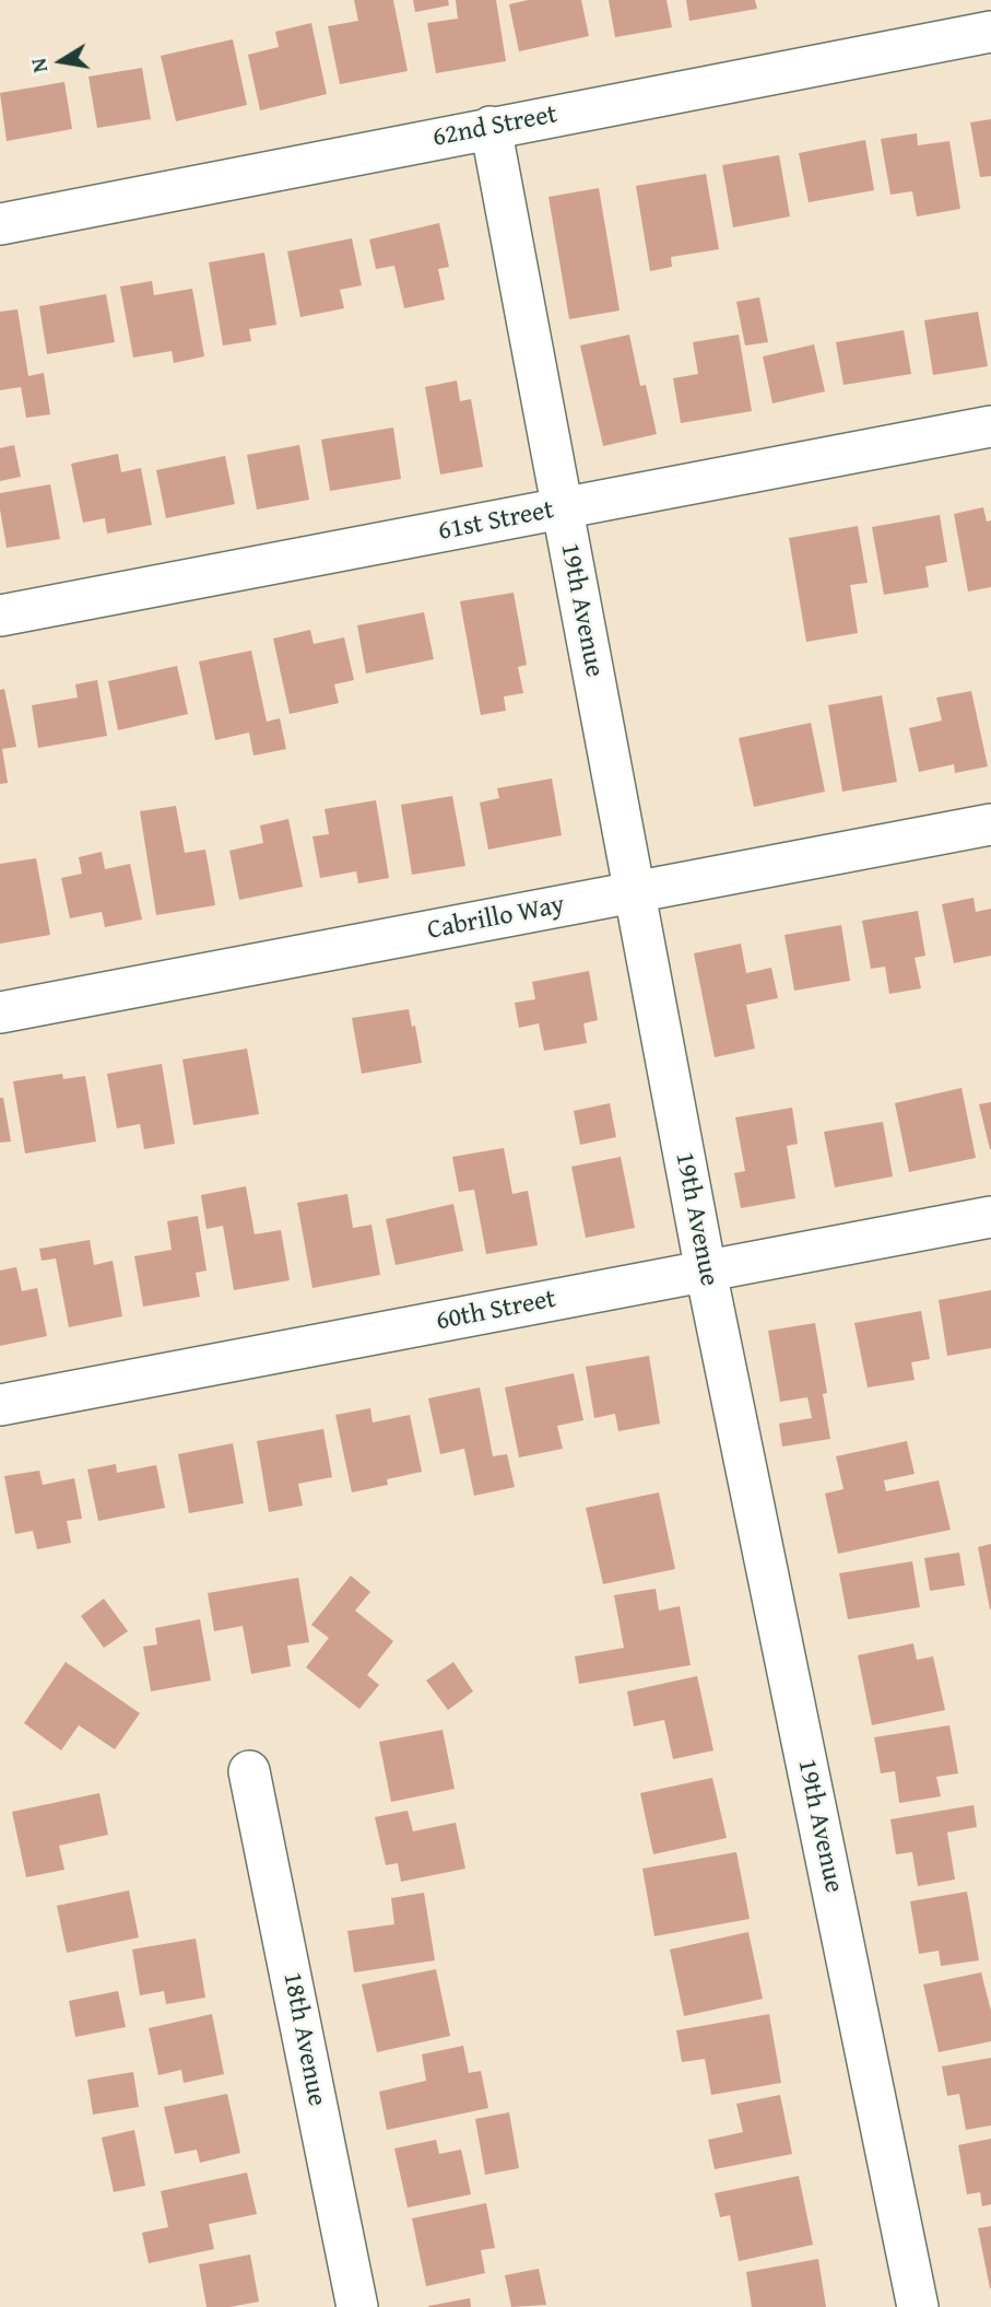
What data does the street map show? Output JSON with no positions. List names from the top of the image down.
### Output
{
  "streets": {
    "street": [
      "62nd Street",
      "61st Street",
      "19th Avenue",
      "Cabrillo Way",
      "60th Street",
      "18th Avenue"
    ]
  },
  "crossings": [
    ["62nd Street", "19th Avenue"],
    ["61st Street", "19th Avenue"],
    ["19th Avenue", "Cabrillo Way"],
    ["19th Avenue", "60th Street"]
  ],
  "north": "left"
}
